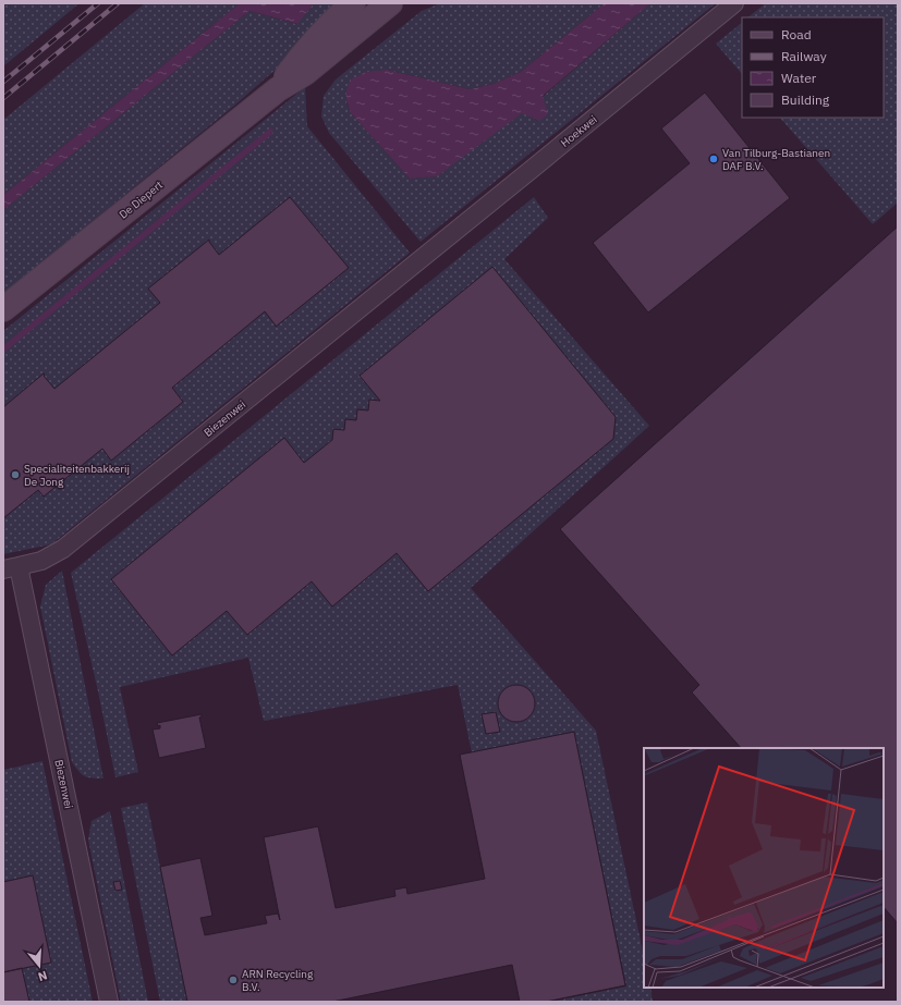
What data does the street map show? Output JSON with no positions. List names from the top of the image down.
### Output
{
  "streets": {
    "main road": ["De Diepert"],
    "street": ["Hoekwei", "Biezenwei"]
  },
  "crossings": [
    ["Hoekwei", "Biezenwei"]
  ],
  "places": ["Van Tilburg-Bastianen DAF B.V.", "Specialiteitenbakkerij De Jong", "ARN Recycling B.V."],
  "legend": [
    "Road",
    "Railway",
    "Water",
    "Building"
  ],
  "north": "bottom"
}
